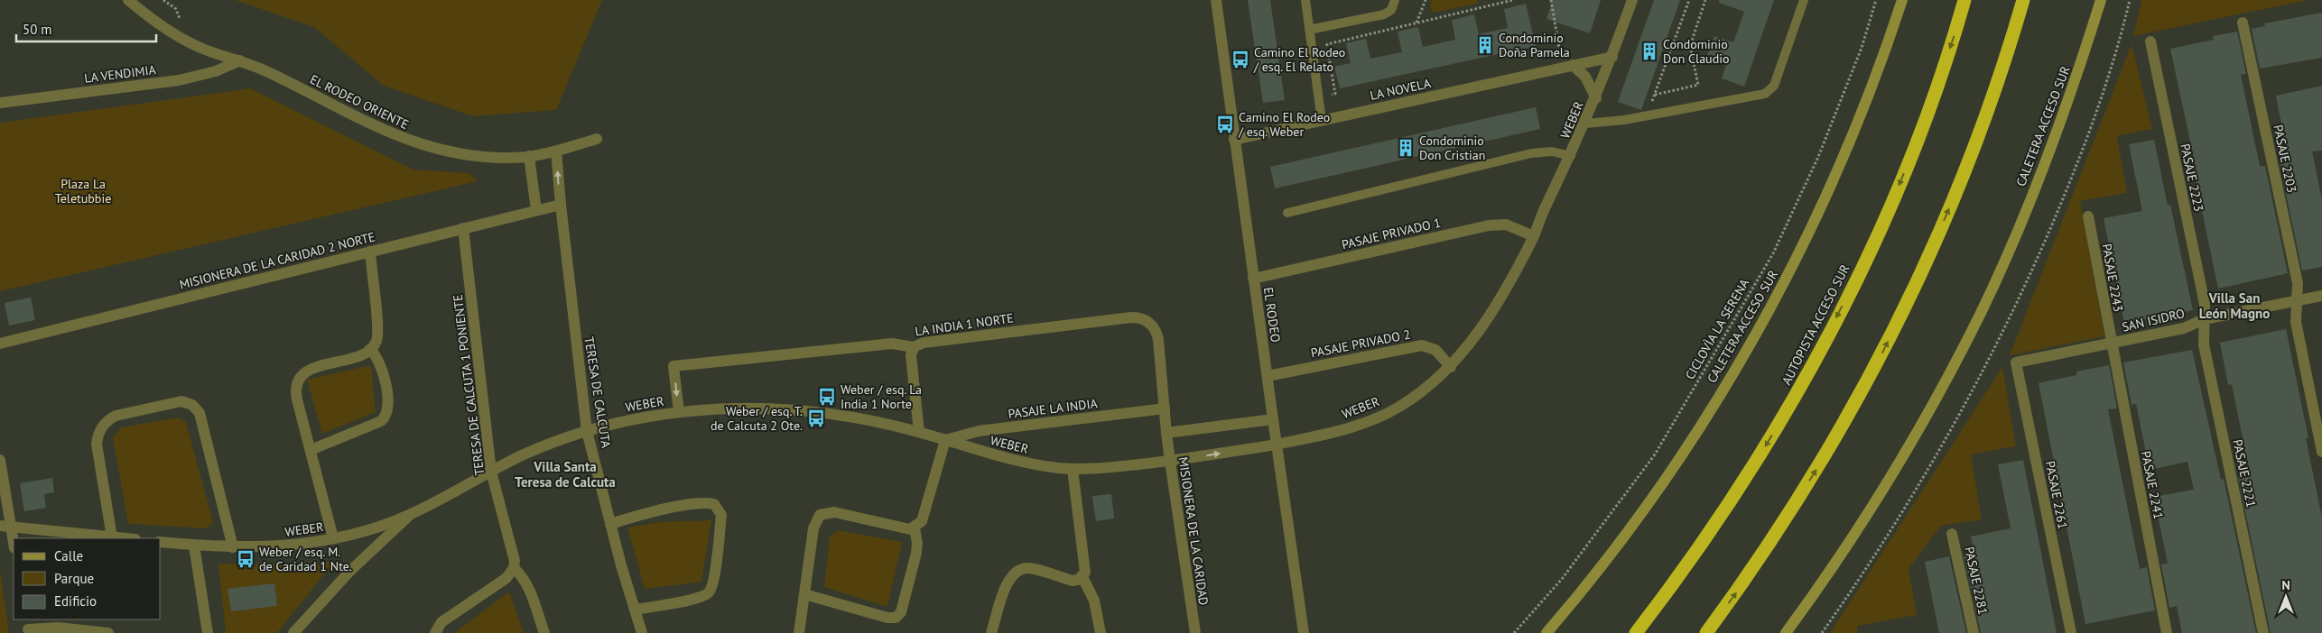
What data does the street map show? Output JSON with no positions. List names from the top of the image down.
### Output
{
  "streets": {
    "highway": ["AUTOPISTA ACCESO SUR"],
    "main road": ["CALETERA ACCESO SUR"],
    "street": [
      "LA VENDIMIA",
      "LA NOVELA",
      "EL RODEO ORIENTE",
      "WEBER",
      "PASAJE 2203",
      "PASAJE 2223",
      "PASAJE PRIVADO 1",
      "MISIONERA DE LA CARIDAD 2 NORTE",
      "PASAJE 2243",
      "EL RODEO",
      "SAN ISIDRO",
      "LA INDIA 1 NORTE",
      "PASAJE PRIVADO 2",
      "TERESA DE CALCUTA 1 PONIENTE",
      "TERESA DE CALCUTA",
      "PASAJE LA INDIA",
      "PASAJE 2221",
      "PASAJE 2241",
      "PASAJE 2261",
      "MISIONERA DE LA CARIDAD",
      "PASAJE 2281"
    ],
    "path": ["CICLOVÌA LA SERENA"]
  },
  "crossings": [
    ["LA VENDIMIA", "EL RODEO ORIENTE"],
    ["LA NOVELA", "WEBER"],
    ["LA NOVELA", "EL RODEO"],
    ["EL RODEO ORIENTE", "TERESA DE CALCUTA"],
    ["WEBER", "PASAJE PRIVADO 1"],
    ["WEBER", "EL RODEO"],
    ["WEBER", "LA INDIA 1 NORTE"],
    ["WEBER", "PASAJE PRIVADO 2"],
    ["WEBER", "TERESA DE CALCUTA 1 PONIENTE"],
    ["WEBER", "TERESA DE CALCUTA"],
    ["WEBER", "PASAJE LA INDIA"],
    ["WEBER", "MISIONERA DE LA CARIDAD"],
    ["PASAJE 2203", "SAN ISIDRO"],
    ["PASAJE 2223", "SAN ISIDRO"],
    ["PASAJE 2223", "PASAJE 2221"],
    ["PASAJE PRIVADO 1", "EL RODEO"],
    ["MISIONERA DE LA CARIDAD 2 NORTE", "TERESA DE CALCUTA 1 PONIENTE"],
    ["MISIONERA DE LA CARIDAD 2 NORTE", "TERESA DE CALCUTA"],
    ["PASAJE 2243", "SAN ISIDRO"],
    ["PASAJE 2243", "PASAJE 2241"],
    ["EL RODEO", "PASAJE PRIVADO 2"],
    ["SAN ISIDRO", "PASAJE 2221"],
    ["SAN ISIDRO", "PASAJE 2241"],
    ["SAN ISIDRO", "PASAJE 2261"],
    ["LA INDIA 1 NORTE", "MISIONERA DE LA CARIDAD"],
    ["PASAJE LA INDIA", "MISIONERA DE LA CARIDAD"]
  ],
  "one_way": ["LA INDIA 1 NORTE"],
  "districts": ["Villa San León Magno", "Villa Santa Teresa de Calcuta"],
  "parks": ["Plaza La Teletubbie"],
  "places": {
    "building": ["Condominio Doña Pamela", "Condominio Don Claudio", "Condominio Don Cristian"],
    "bus stop": [
      "Camino El Rodeo / esq. El Relato",
      "Camino El Rodeo / esq. Weber",
      "Weber / esq. La India 1 Norte",
      "Weber / esq. T. de Calcuta 2 Ote.",
      "Weber / esq. M. de Caridad 1 Nte."
    ]
  },
  "legend": ["Calle", "Parque", "Edificio"],
  "scale_bar": "50 m",
  "north": "top"
}
